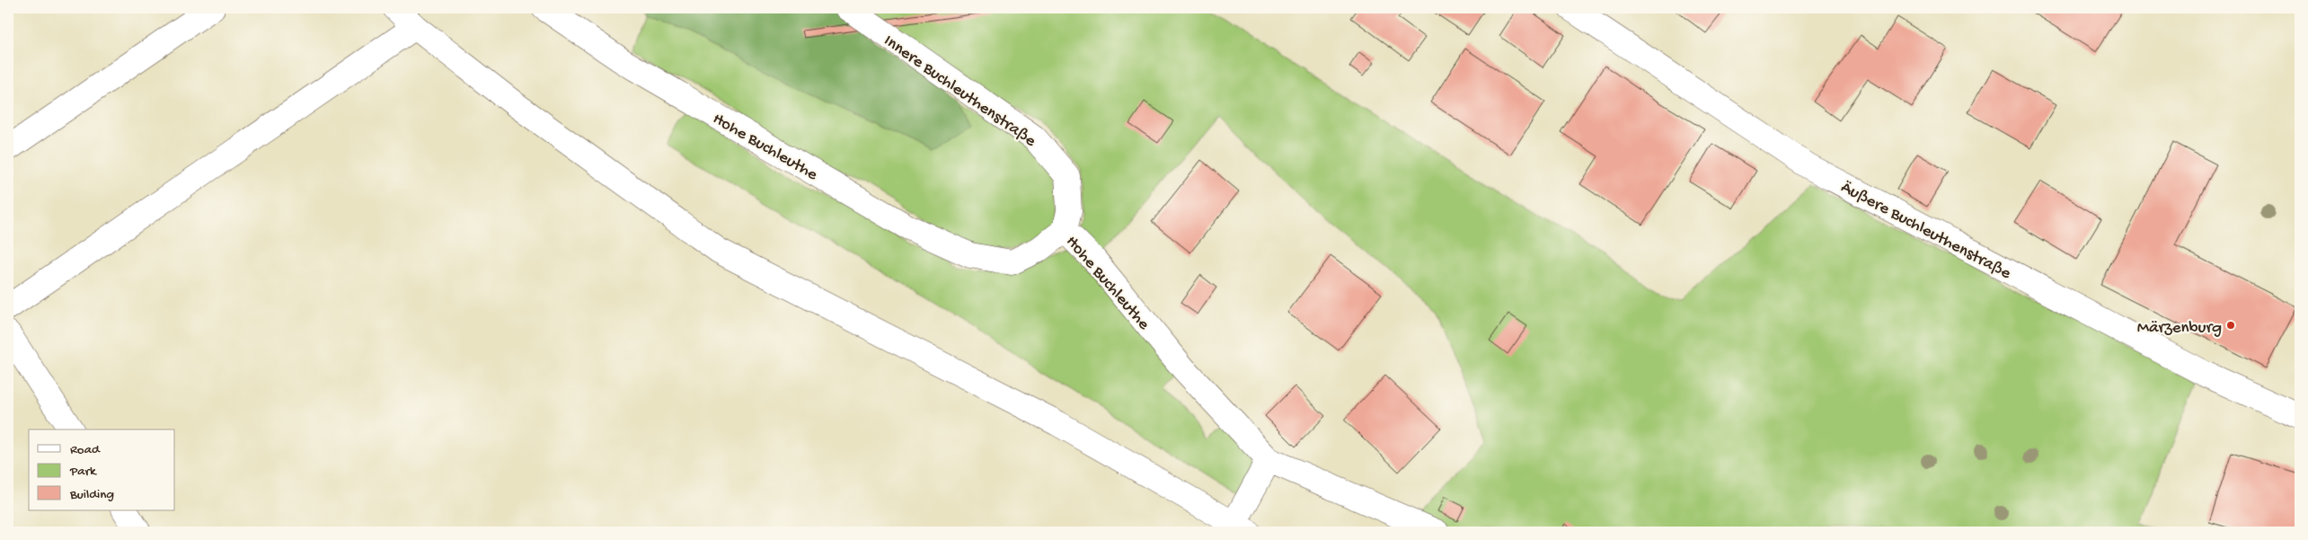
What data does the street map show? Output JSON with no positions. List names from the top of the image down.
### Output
{
  "streets": {
    "street": ["Innere Buchleuthenstraße", "Hohe Buchleuthe", "Äußere Buchleuthenstraße"]
  },
  "crossings": [
    ["Innere Buchleuthenstraße", "Hohe Buchleuthe"]
  ],
  "places": ["Märzenburg"],
  "legend": ["Road", "Park", "Building"]
}
